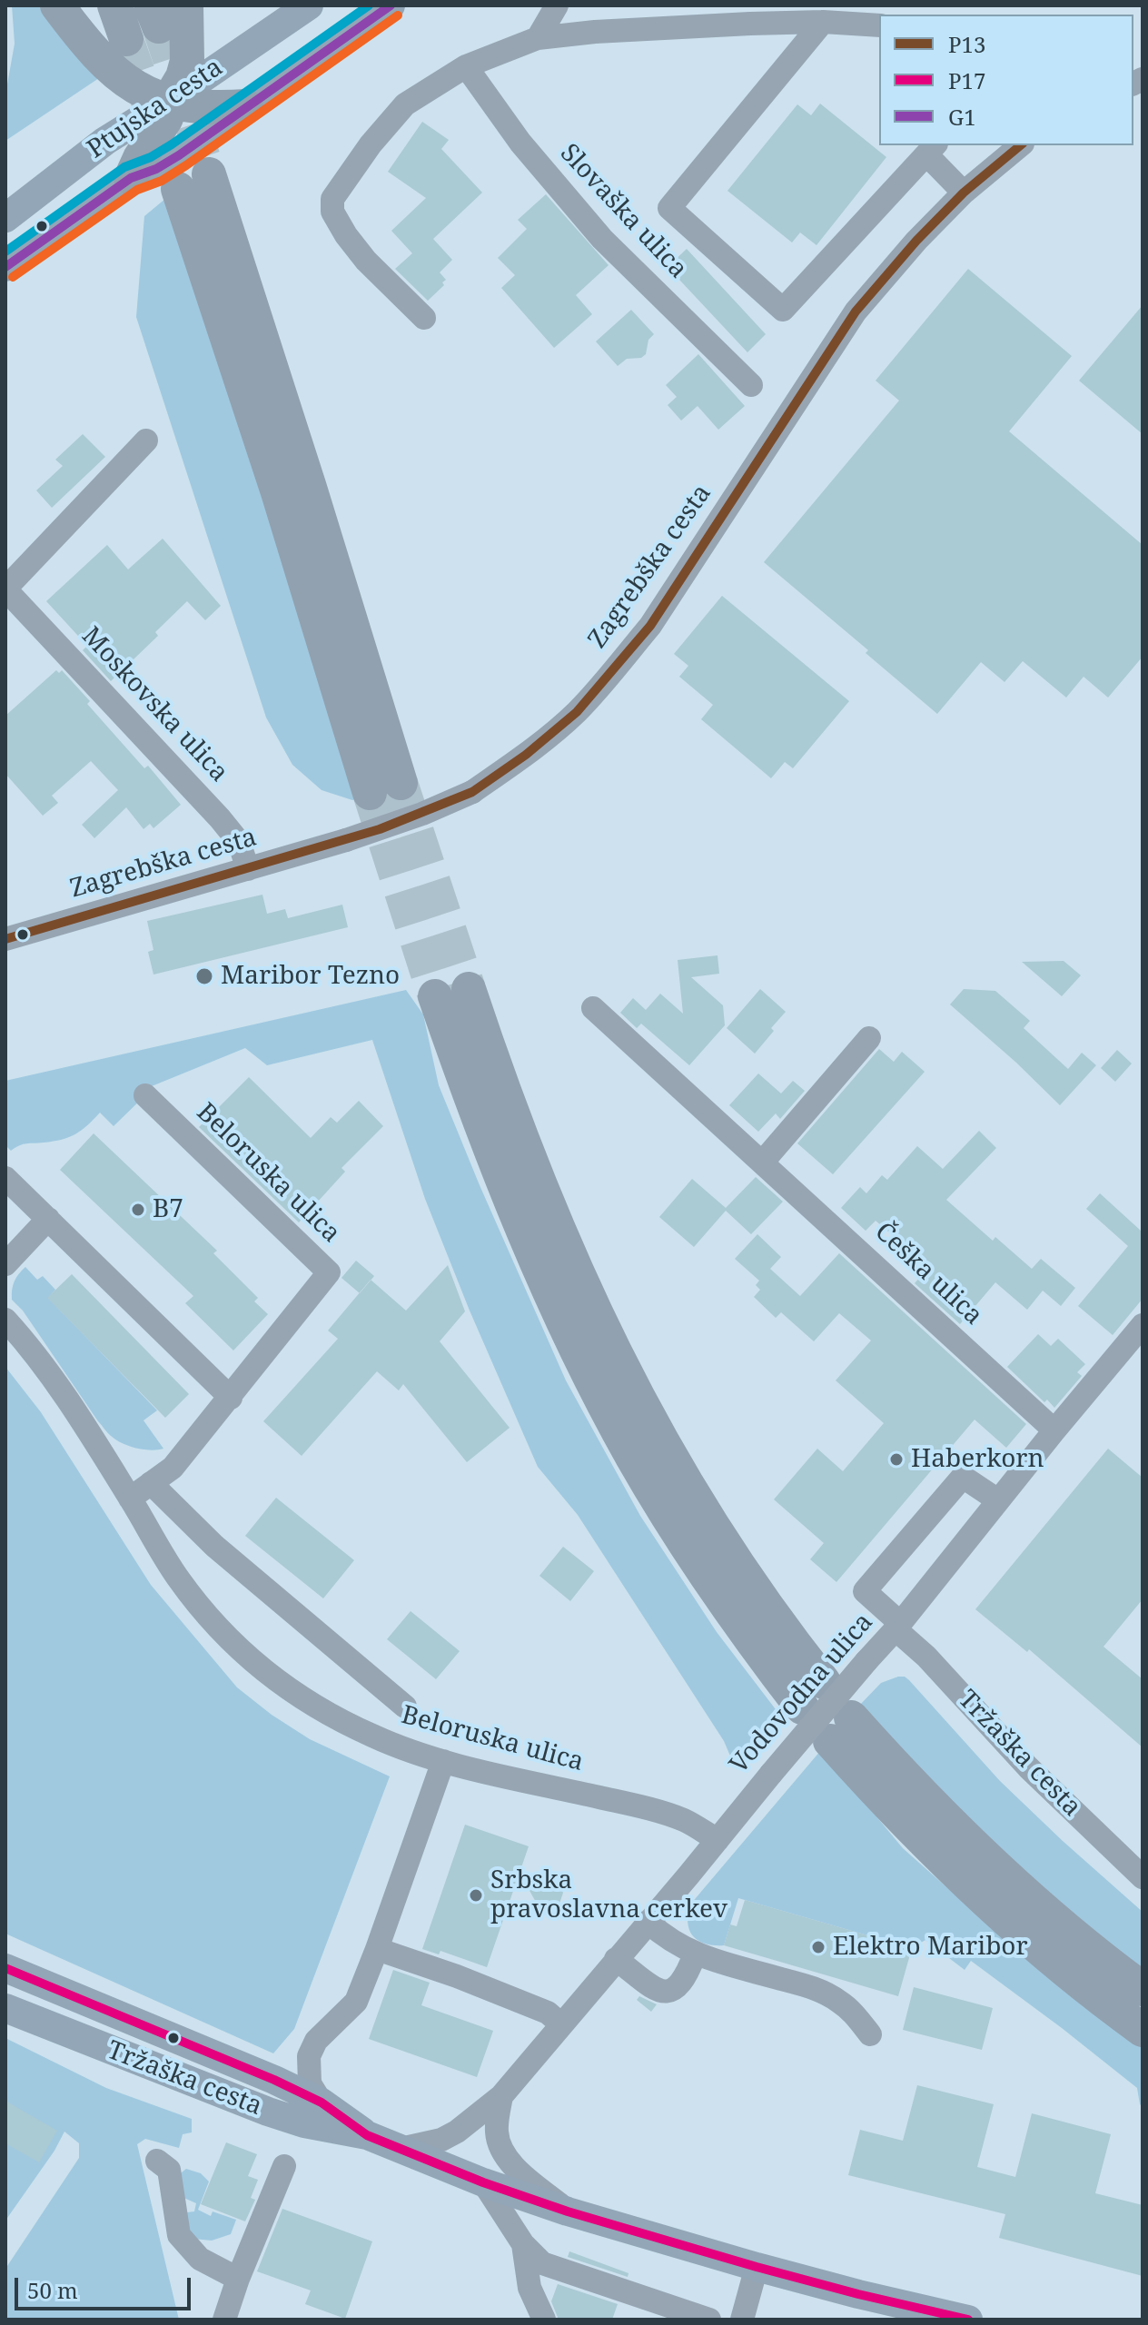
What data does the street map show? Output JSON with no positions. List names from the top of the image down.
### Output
{
  "streets": {
    "main road": ["Ptujska cesta", "Tržaška cesta"],
    "street": [
      "Slovaška ulica",
      "Zagrebška cesta",
      "Moskovska ulica",
      "Beloruska ulica",
      "Češka ulica",
      "Vodovodna ulica"
    ]
  },
  "crossings": [
    ["Zagrebška cesta", "Moskovska ulica"],
    ["Beloruska ulica", "Vodovodna ulica"],
    ["Češka ulica", "Vodovodna ulica"],
    ["Vodovodna ulica", "Tržaška cesta"]
  ],
  "places": [
    "Maribor Tezno",
    "B7",
    "Haberkorn",
    "Srbska pravoslavna cerkev",
    "Elektro Maribor"
  ],
  "lines": ["transit line G1", "transit line P13", "transit line P17"],
  "legend": ["P13", "P17", "G1"],
  "scale_bar": "50 m"
}
